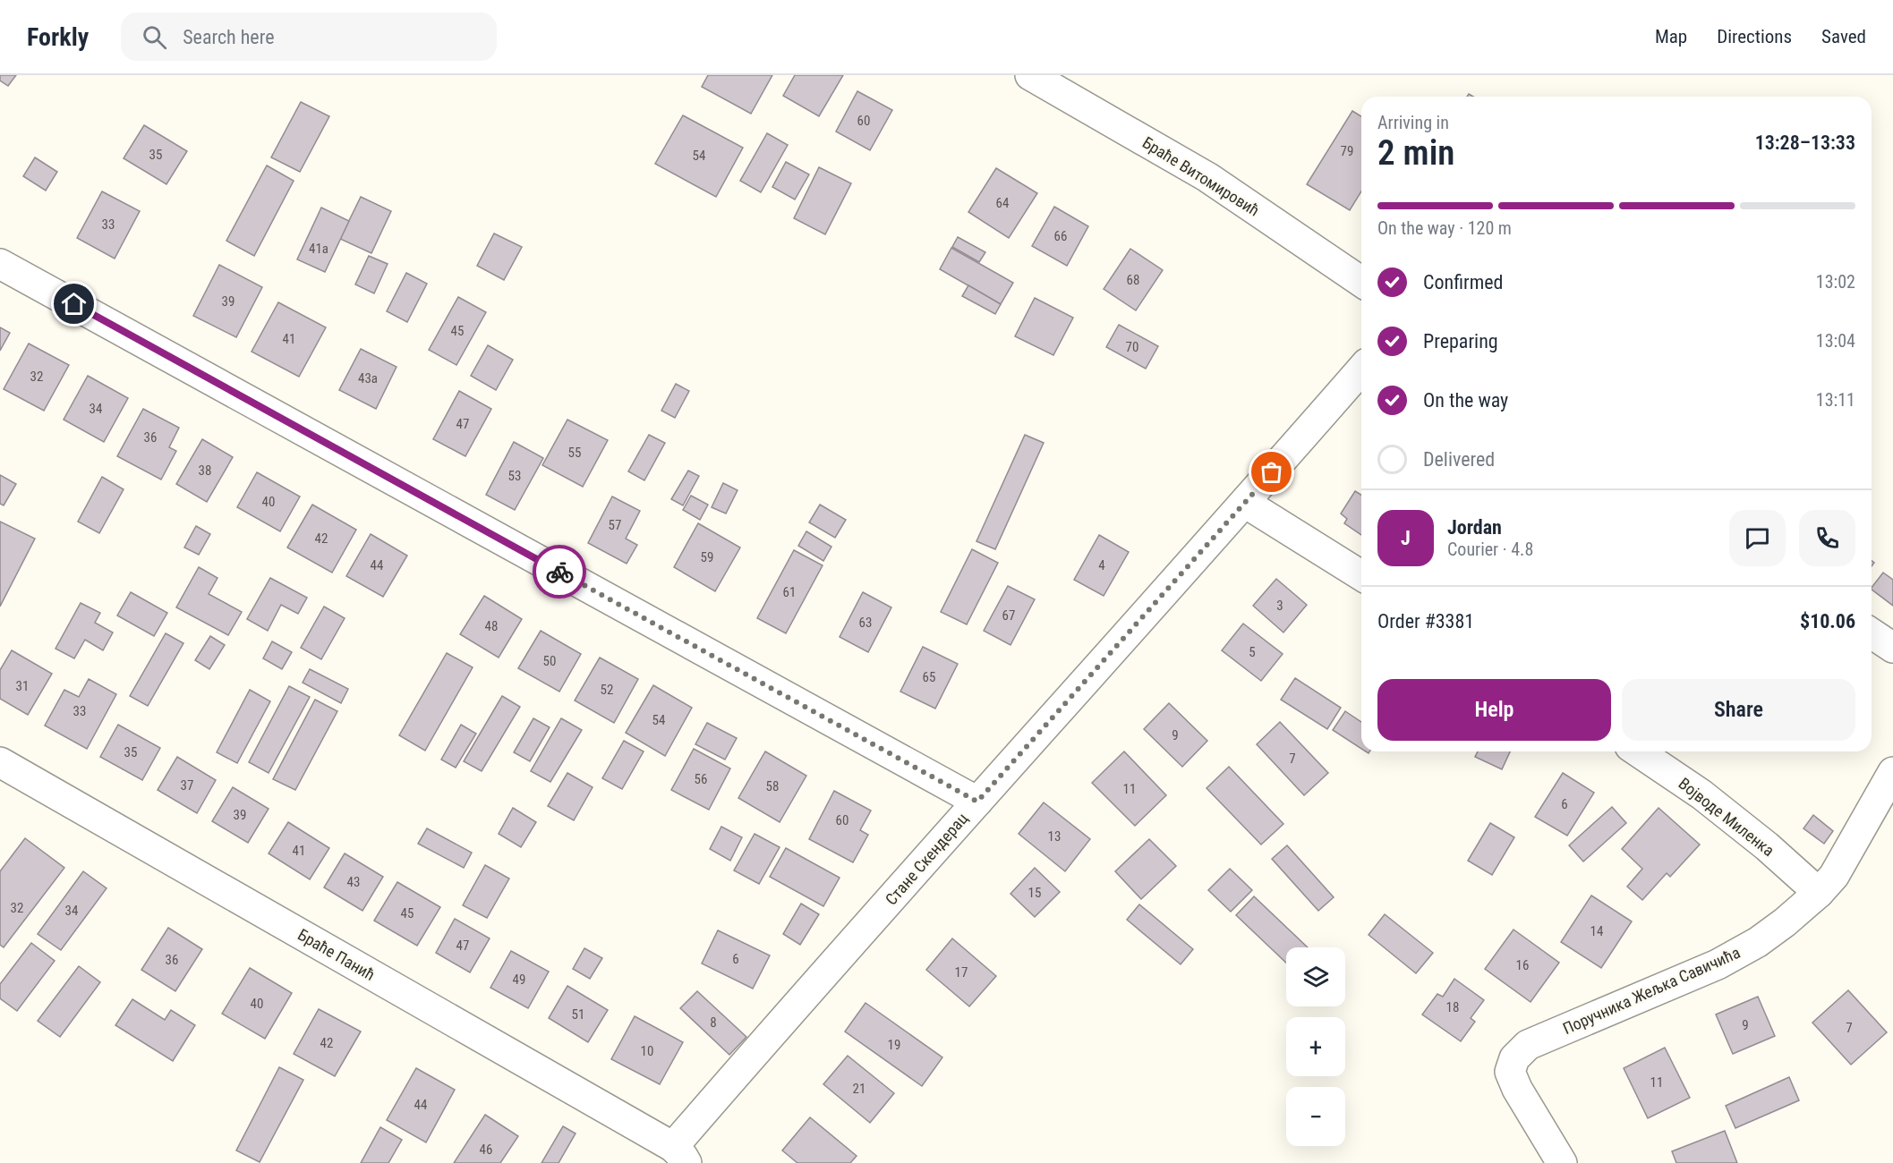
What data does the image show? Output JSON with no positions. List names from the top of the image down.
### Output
{
  "streets": {
    "street": [
      "Браће Витомировић",
      "Војводе Миленка",
      "Стане Скендерац",
      "Браће Панић",
      "Поручника Жељка Савичића"
    ]
  },
  "crossings": [
    ["Војводе Миленка", "Поручника Жељка Савичића"],
    ["Стане Скендерац", "Браће Панић"]
  ],
  "house_numbers": [
    "60",
    "79",
    "35",
    "54",
    "64",
    "33",
    "66",
    "41a",
    "68",
    "39",
    "45",
    "41",
    "70",
    "32",
    "43a",
    "34",
    "47",
    "36",
    "55",
    "38",
    "53",
    "40",
    "57",
    "42",
    "59",
    "44",
    "4",
    "61",
    "3",
    "67",
    "63",
    "48",
    "5",
    "50",
    "65",
    "31",
    "52",
    "33",
    "54",
    "9",
    "35",
    "7",
    "56",
    "37",
    "58",
    "11",
    "6",
    "39",
    "60",
    "13",
    "41",
    "43",
    "15",
    "32",
    "34",
    "45",
    "14",
    "47",
    "6",
    "36",
    "16",
    "17",
    "49",
    "40",
    "18",
    "51",
    "8",
    "9",
    "7",
    "42",
    "19",
    "10",
    "11",
    "21",
    "44",
    "46"
  ],
  "page": {
    "header": "Forkly",
    "search": "Search here",
    "nav": ["Map", "Directions", "Saved"],
    "heading": ["2 min", "Arriving in", "13:28–13:33"],
    "panel": [
      "Jordan",
      "Courier · 4.8",
      "Order #3381",
      "$10.06"
    ],
    "bar": "On the way · 120 m",
    "list": [
      ["Confirmed", "13:02"],
      ["Preparing", "13:04"],
      ["On the way", "13:11"],
      "Delivered"
    ],
    "round": "J",
    "buttons": ["Help", "Share"],
    "map_buttons": ["+", "−"]
  }
}
